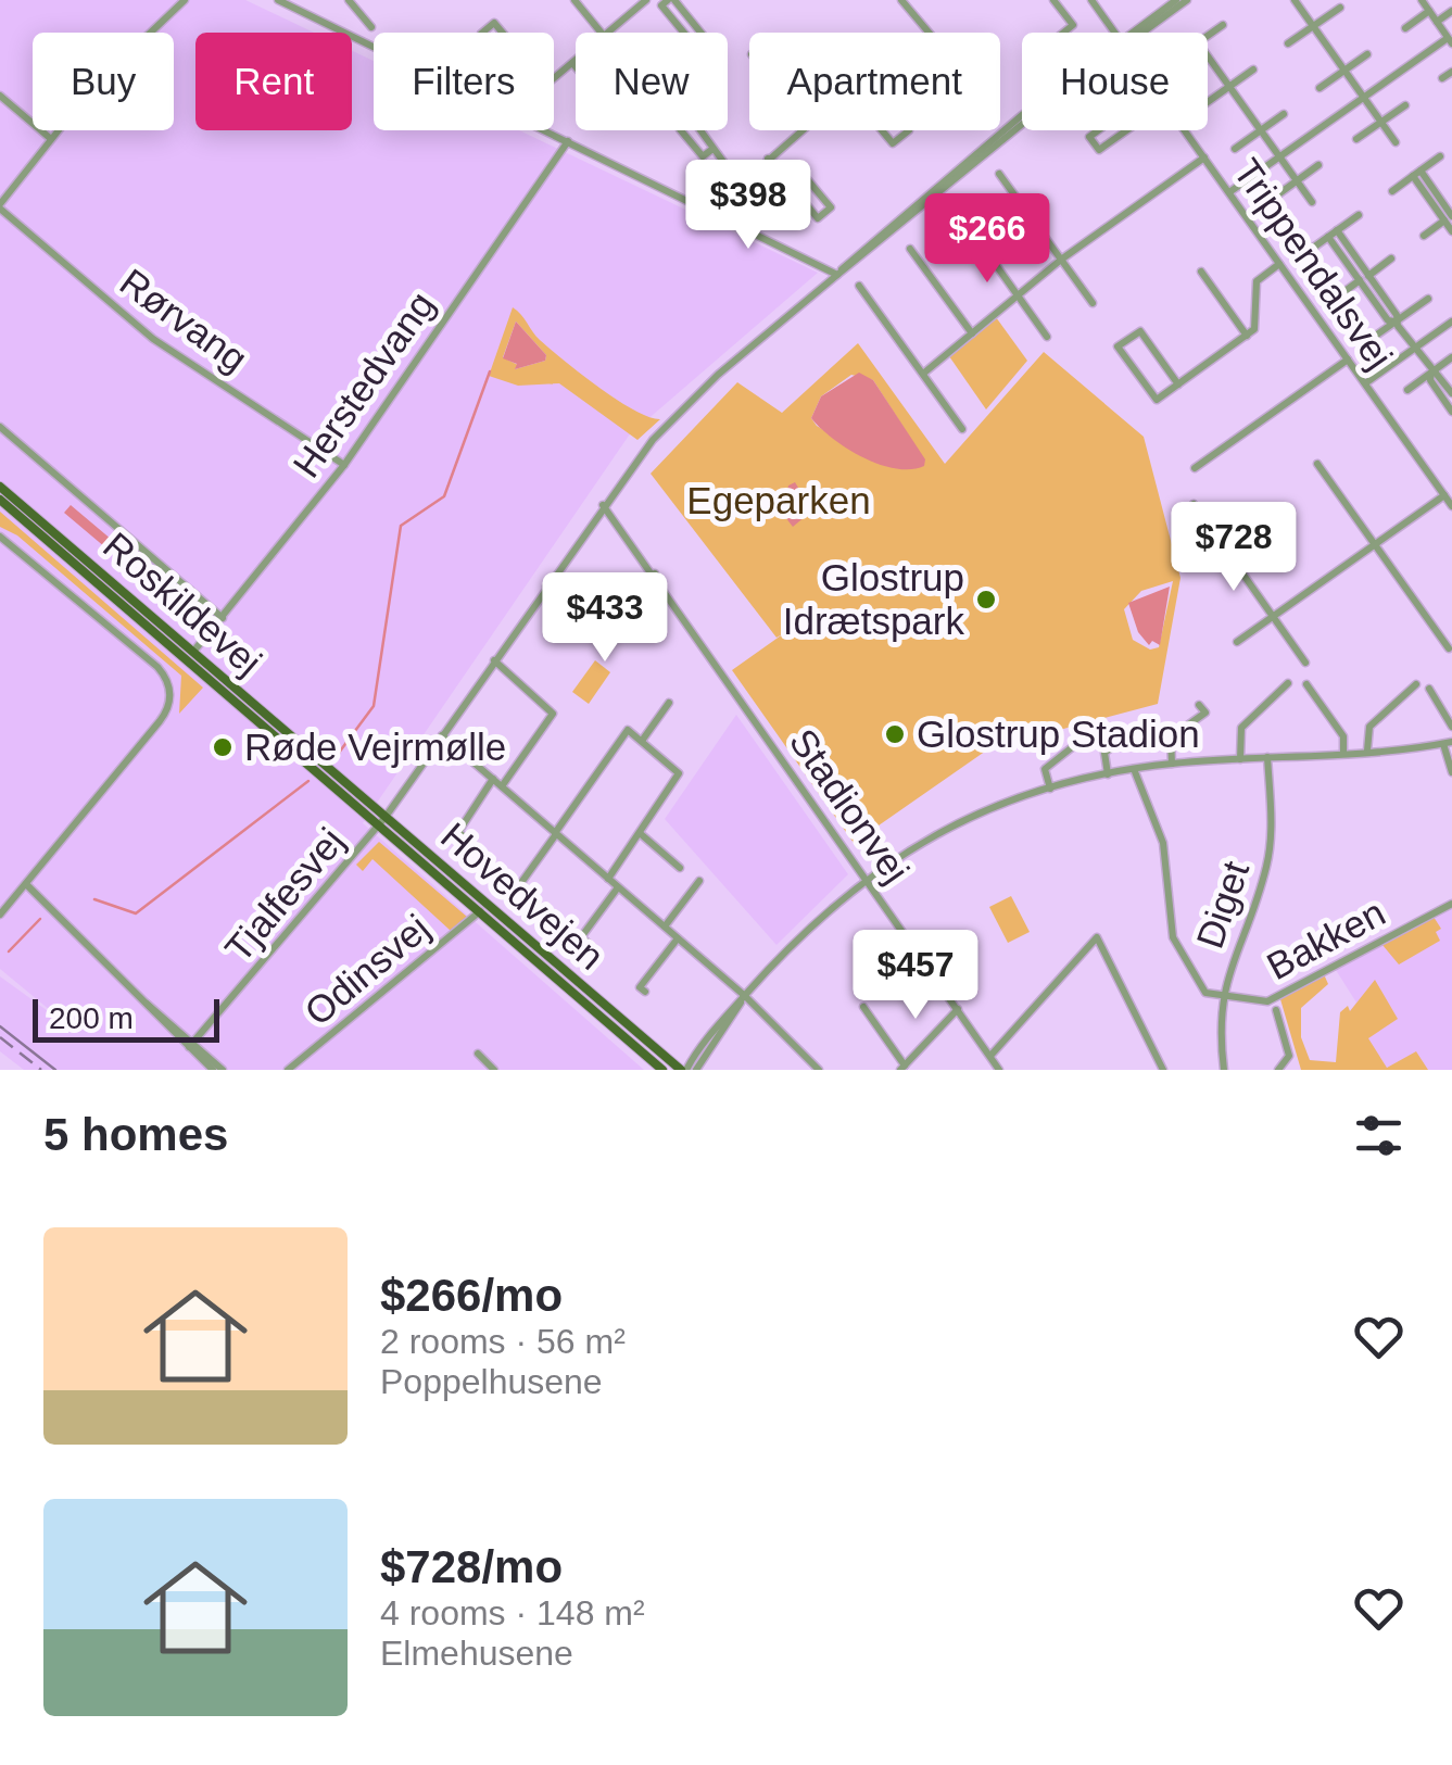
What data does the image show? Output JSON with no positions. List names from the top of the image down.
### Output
{
  "streets": {
    "main road": ["Roskildevej", "Hovedvejen"],
    "street": [
      "Trippendalsvej",
      "Rørvang",
      "Herstedvang",
      "Stadionvej",
      "Tjalfesvej",
      "Diget",
      "Bakken",
      "Odinsvej"
    ]
  },
  "crossings": [
    ["Rørvang", "Herstedvang"],
    ["Herstedvang", "Roskildevej"],
    ["Roskildevej", "Hovedvejen"],
    ["Stadionvej", "Tjalfesvej"],
    ["Tjalfesvej", "Hovedvejen"],
    ["Hovedvejen", "Odinsvej"],
    ["Diget", "Bakken"]
  ],
  "parks": ["Egeparken"],
  "places": ["Glostrup Idrætspark", "Glostrup Stadion", "Røde Vejrmølle"],
  "scale_bar": "200 m",
  "page": {
    "chip": [
      "Buy",
      "Rent",
      "Filters",
      "New",
      "Apartment",
      "House"
    ],
    "price": [
      "$398",
      "$266",
      "$728",
      "$433",
      "$457"
    ],
    "scale": "200 m",
    "heading": "5 homes",
    "list": [
      {
        "name": "$266/mo",
        "note": "2 rooms · 56 m² · Poppelhusene"
      },
      {
        "name": "$728/mo",
        "note": "4 rooms · 148 m² · Elmehusene"
      }
    ]
  }
}
